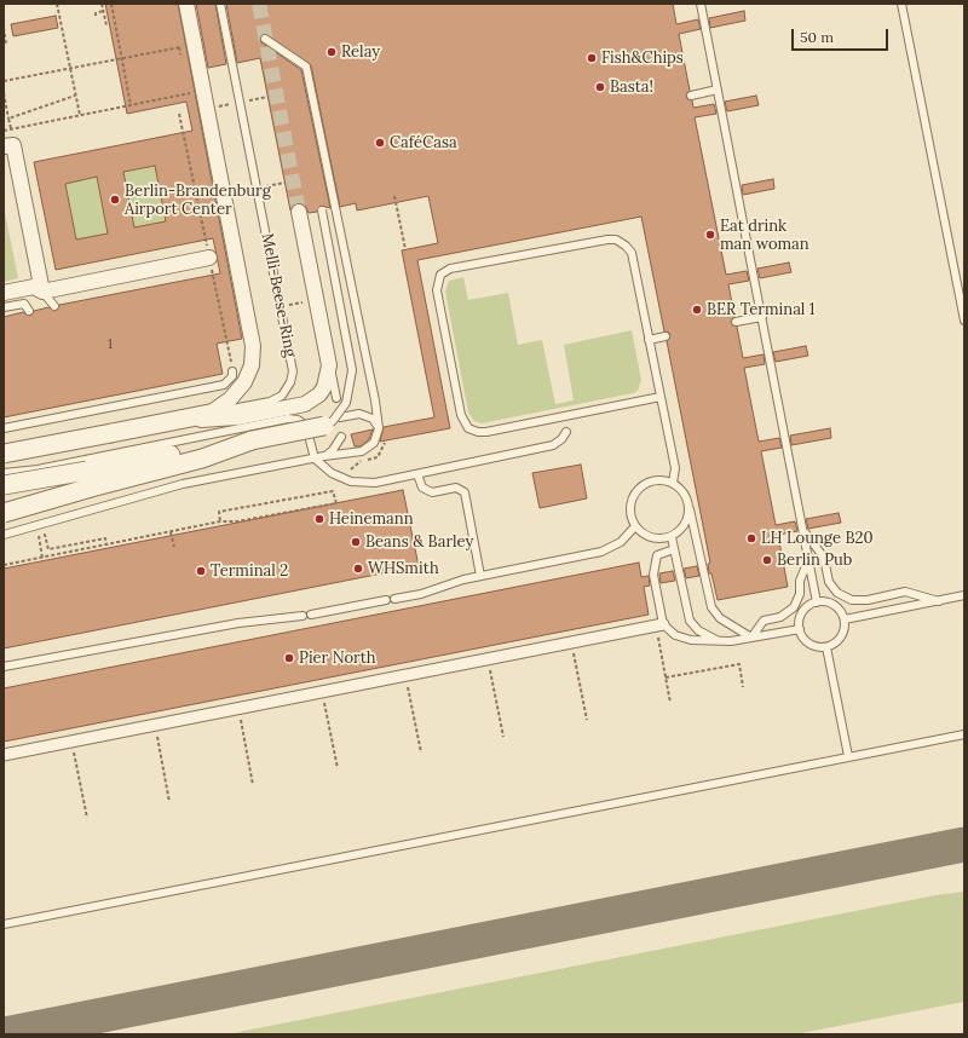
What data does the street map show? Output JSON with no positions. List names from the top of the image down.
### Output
{
  "streets": {
    "street": ["Melli-Beese-Ring"]
  },
  "places": [
    "Relay",
    "Fish&Chips",
    "Basta!",
    "CaféCasa",
    "Berlin-Brandenburg Airport Center",
    "Eat drink man woman",
    "BER Terminal 1",
    "Heinemann",
    "LH Lounge B20",
    "Beans & Barley",
    "Berlin Pub",
    "WHSmith",
    "Terminal 2",
    "Pier North"
  ],
  "house_numbers": ["1"],
  "scale_bar": "50 m"
}
